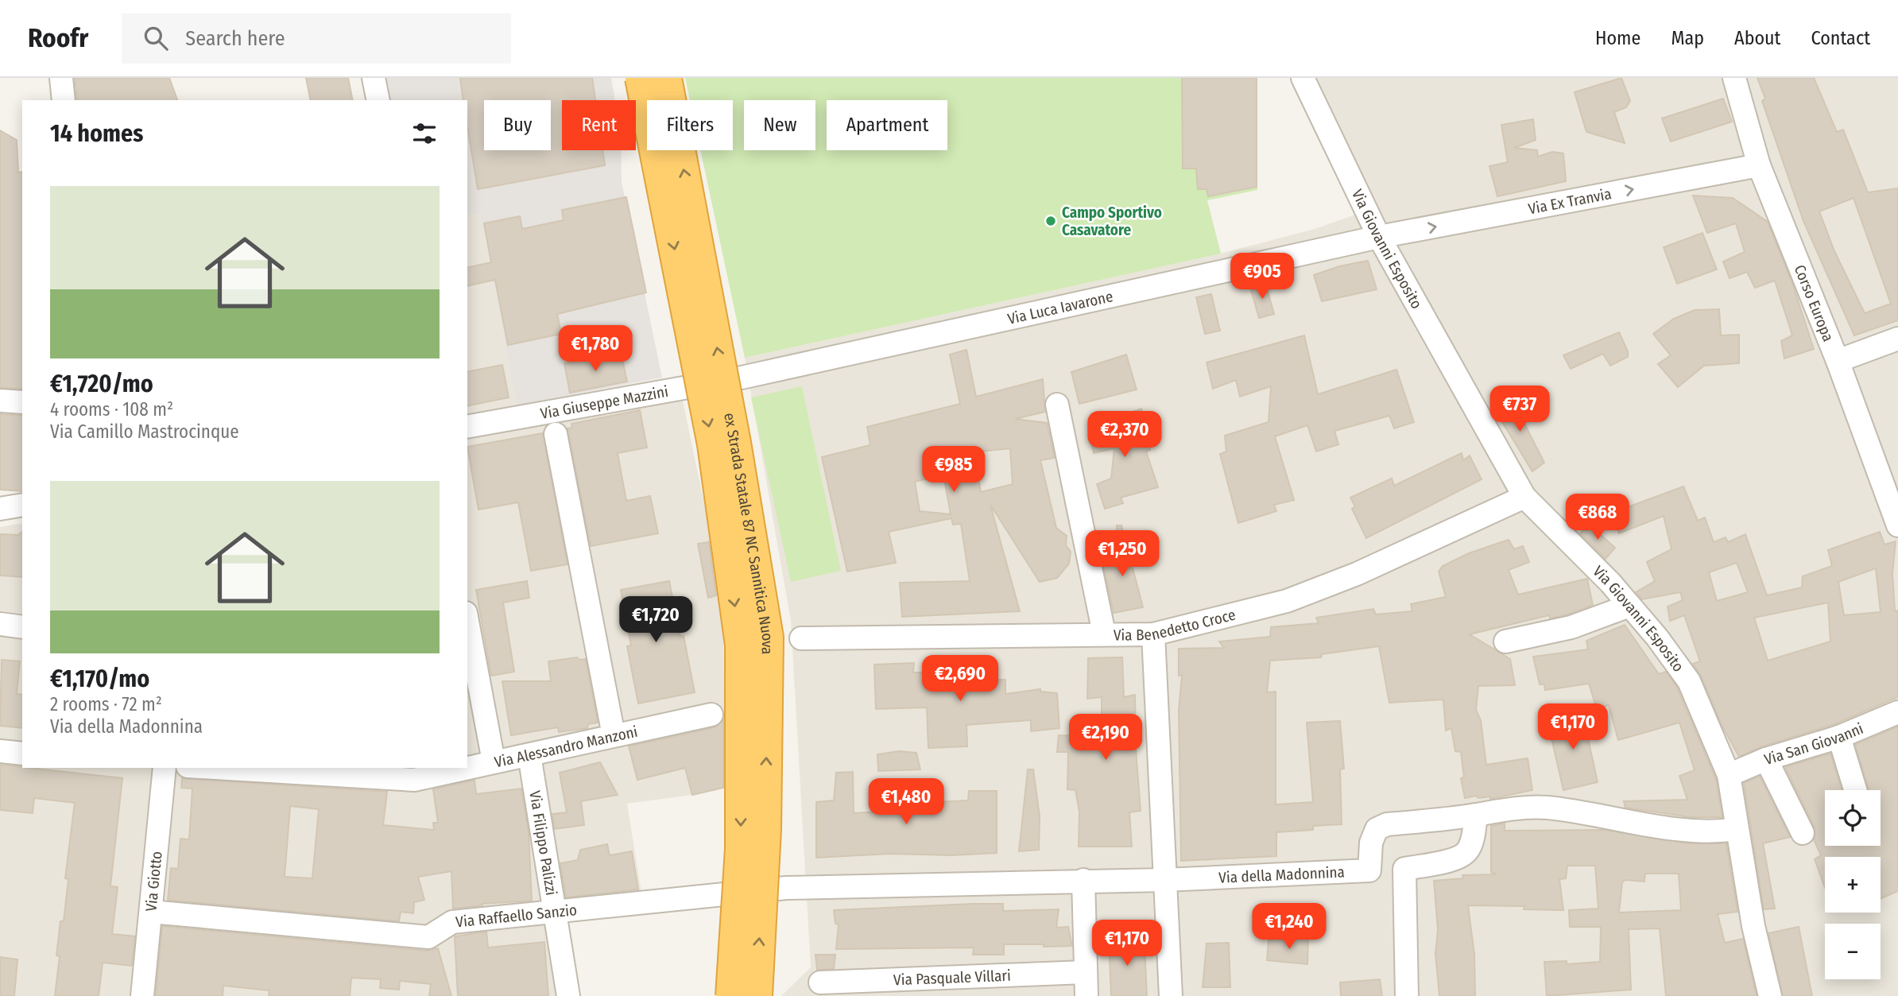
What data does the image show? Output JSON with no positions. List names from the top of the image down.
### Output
{
  "streets": {
    "highway": ["ex Strada Statale 87 NC Sannitica Nuova"],
    "street": [
      "Via Ex Tranvia",
      "Via Giovanni Esposito",
      "Corso Europa",
      "Via Luca Iavarone",
      "Via Giuseppe Mazzini",
      "Via Benedetto Croce",
      "Via San Giovanni",
      "Via Alessandro Manzoni",
      "Via Filippo Palizzi",
      "Via della Madonnina",
      "Via Giotto",
      "Via Raffaello Sanzio",
      "Via Pasquale Villari"
    ]
  },
  "crossings": [
    ["Via Ex Tranvia", "Via Giovanni Esposito"],
    ["Via Ex Tranvia", "Corso Europa"],
    ["Via Ex Tranvia", "Via Luca Iavarone"],
    ["Via Giovanni Esposito", "Via Luca Iavarone"],
    ["Via Giovanni Esposito", "Via Benedetto Croce"],
    ["Via Giovanni Esposito", "Via San Giovanni"],
    ["Via Luca Iavarone", "Via Giuseppe Mazzini"],
    ["Via Alessandro Manzoni", "Via Filippo Palizzi"],
    ["Via Filippo Palizzi", "Via Raffaello Sanzio"],
    ["Via della Madonnina", "Via Raffaello Sanzio"],
    ["Via Giotto", "Via Raffaello Sanzio"]
  ],
  "one_way": ["Via Ex Tranvia"],
  "places": ["Campo Sportivo Casavatore"],
  "page": {
    "header": "Roofr",
    "search": "Search here",
    "nav": [
      "Home",
      "Map",
      "About",
      "Contact"
    ],
    "chip": [
      "Buy",
      "Rent",
      "Filters",
      "New",
      "Apartment"
    ],
    "heading": "14 homes",
    "list": [
      {
        "name": "€1,720/mo",
        "note": "4 rooms · 108 m² · Via Camillo Mastrocinque"
      },
      {
        "name": "€1,170/mo",
        "note": "2 rooms · 72 m² · Via della Madonnina"
      }
    ],
    "price": [
      "€905",
      "€1,780",
      "€737",
      "€2,370",
      "€985",
      "€868",
      "€1,250",
      "€1,720",
      "€2,690",
      "€1,170",
      "€2,190",
      "€1,480",
      "€1,240",
      "€1,170"
    ],
    "map_buttons": ["+", "−"]
  }
}
